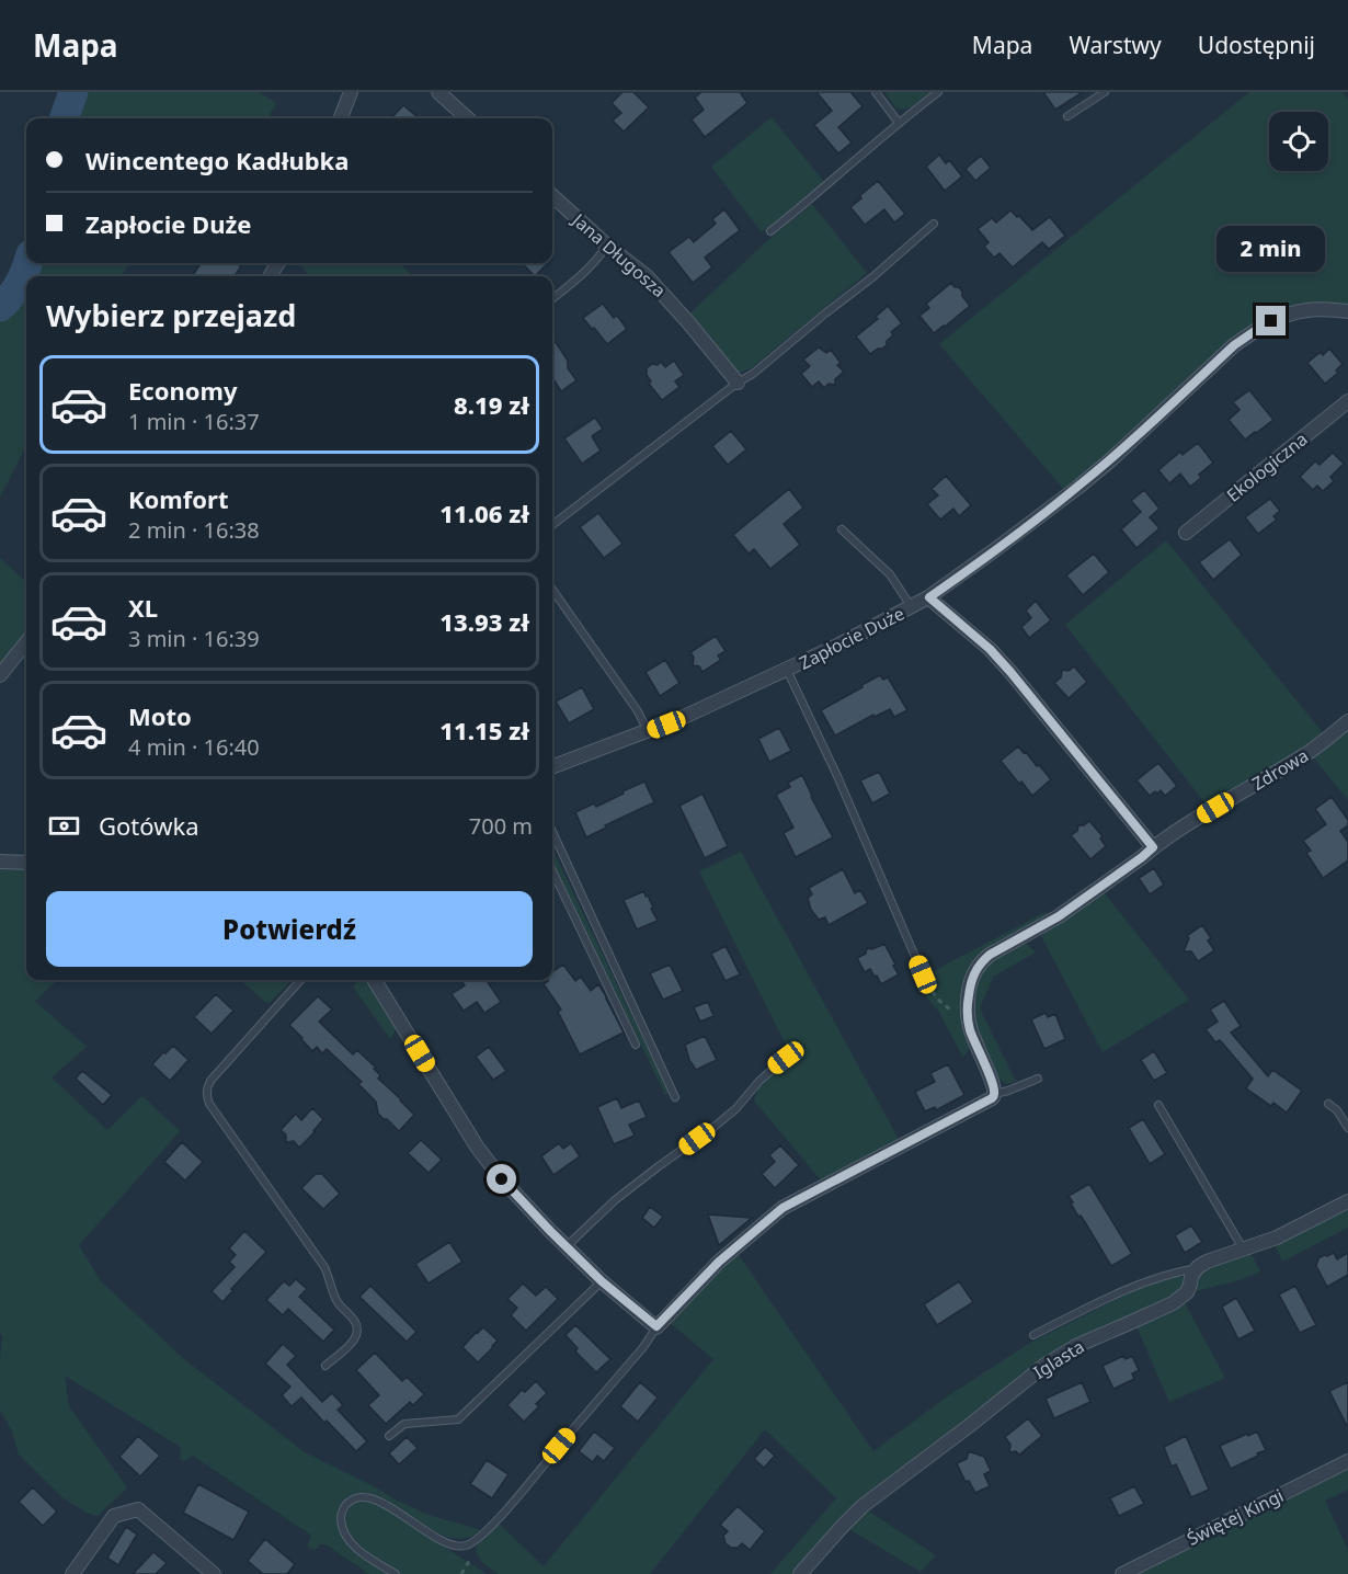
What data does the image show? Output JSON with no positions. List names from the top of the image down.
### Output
{
  "streets": {
    "street": [
      "Jana Długosza",
      "Ekologiczna",
      "Zapłocie Duże",
      "Zdrowa",
      "Iglasta",
      "Świętej Kingi"
    ]
  },
  "page": {
    "header": "Mapa",
    "nav": ["Mapa", "Warstwy", "Udostępnij"],
    "banner": ["Wincentego Kadłubka", "Zapłocie Duże"],
    "bubble": "2 min",
    "heading": "Wybierz przejazd",
    "list": [
      {
        "name": "Economy",
        "note": "1 min · 16:37",
        "value": "8.19 zł"
      },
      {
        "name": "Komfort",
        "note": "2 min · 16:38",
        "value": "11.06 zł"
      },
      {
        "name": "XL",
        "note": "3 min · 16:39",
        "value": "13.93 zł"
      },
      {
        "name": "Moto",
        "note": "4 min · 16:40",
        "value": "11.15 zł"
      }
    ],
    "pay": ["Gotówka", "700 m"],
    "buttons": "Potwierdź"
  }
}
